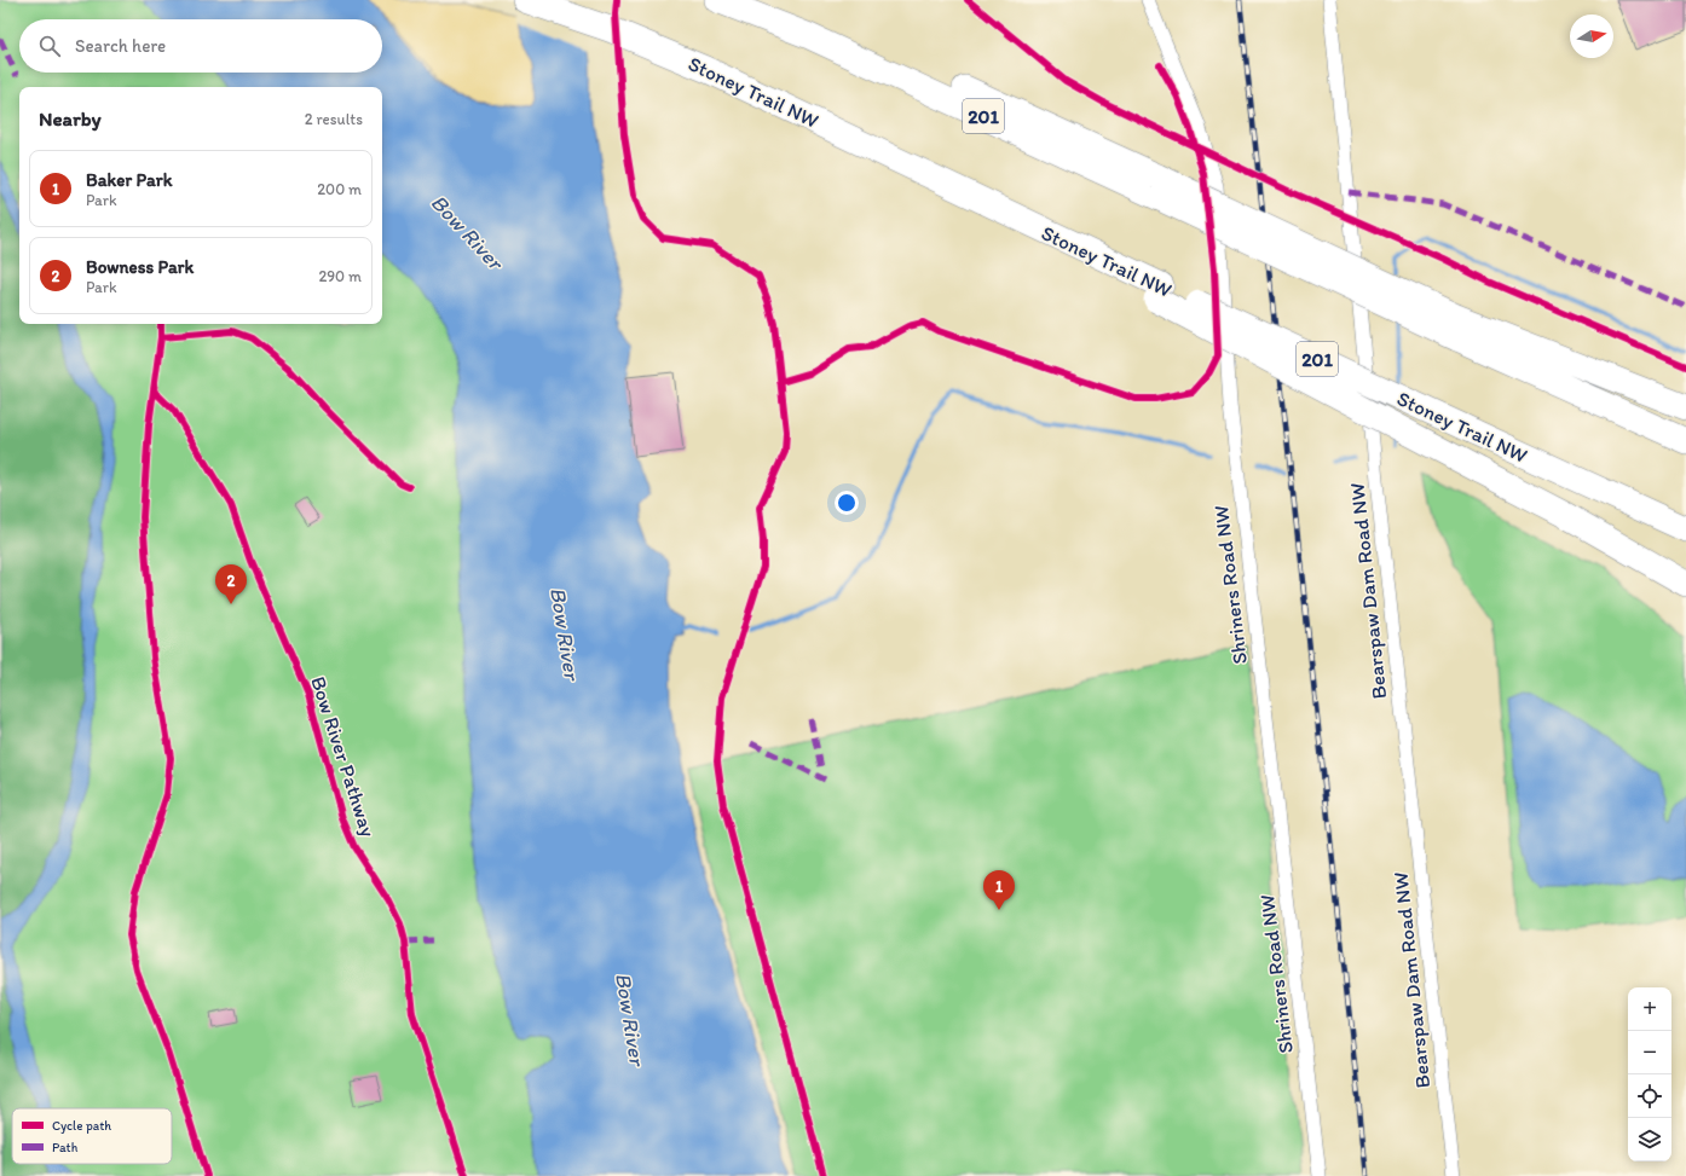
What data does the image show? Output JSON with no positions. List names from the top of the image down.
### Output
{
  "streets": {
    "highway": ["Stoney Trail NW", "201"],
    "street": ["Shriners Road NW", "Bearspaw Dam Road NW"],
    "cycle path": ["Bow River Pathway"]
  },
  "water": ["Bow River"],
  "legend": ["Cycle path", "Path"],
  "north": "right",
  "page": {
    "search": "Search here",
    "heading": ["Nearby", "2 results"],
    "list": [
      {
        "mark": "1",
        "name": "Baker Park",
        "note": "Park",
        "value": "200 m"
      },
      {
        "mark": "2",
        "name": "Bowness Park",
        "note": "Park",
        "value": "290 m"
      }
    ],
    "pins": ["2", "1"],
    "map_buttons": ["+", "−"]
  }
}
